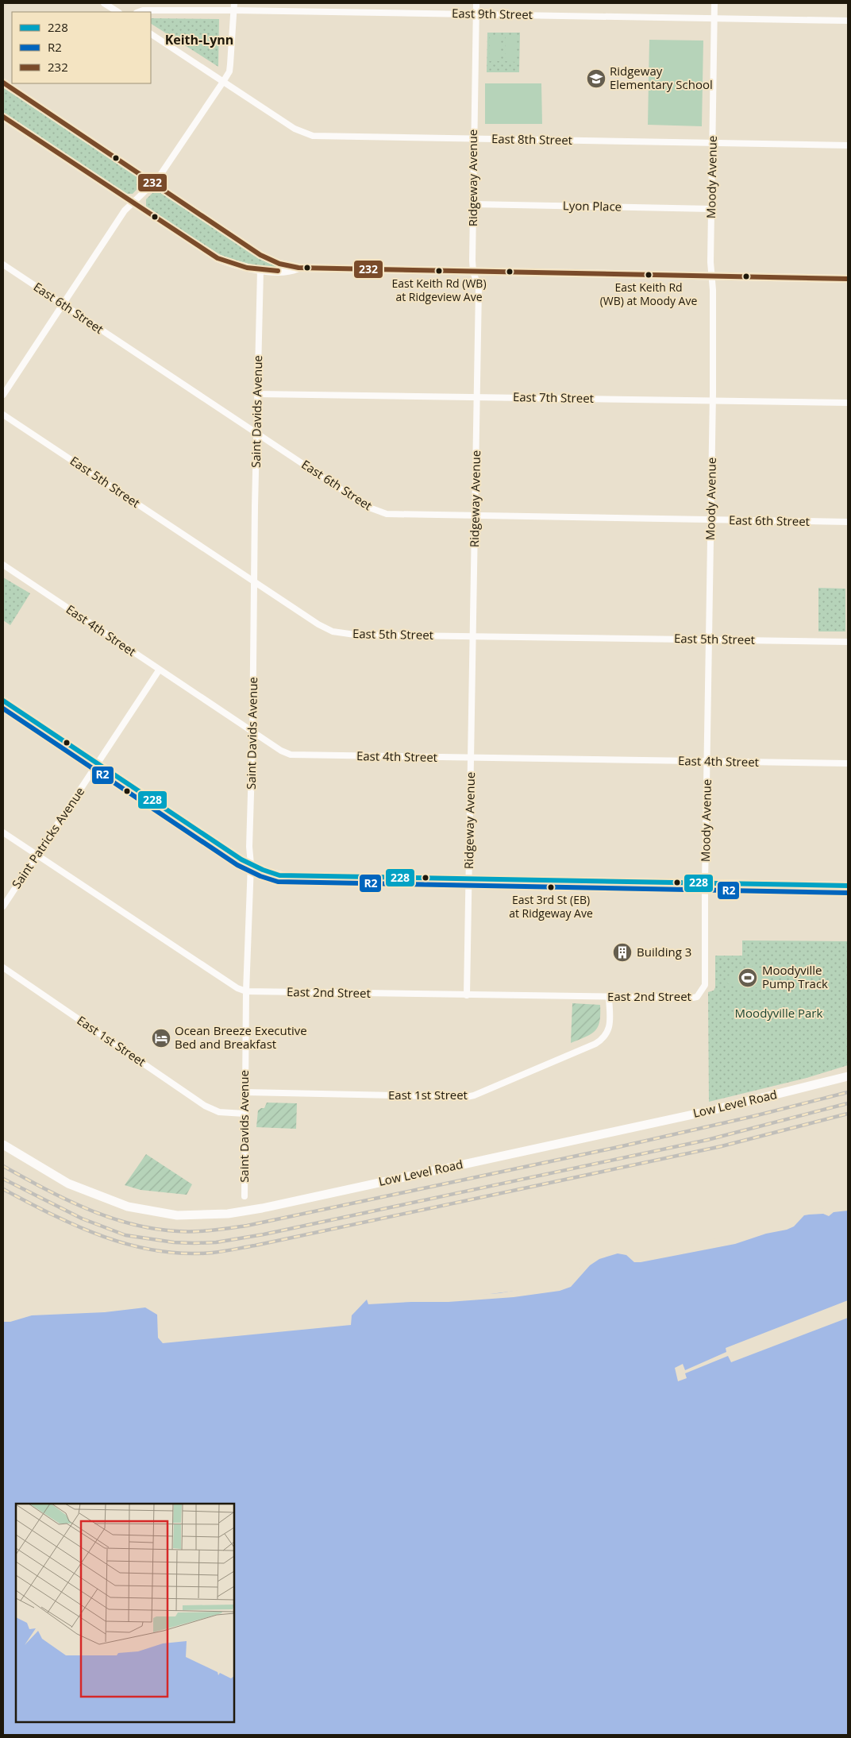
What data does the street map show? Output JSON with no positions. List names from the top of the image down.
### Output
{
  "streets": {
    "main road": ["Low Level Road"],
    "street": [
      "East 9th Street",
      "East 8th Street",
      "Moody Avenue",
      "Ridgeway Avenue",
      "Lyon Place",
      "East 6th Street",
      "East 7th Street",
      "Saint Davids Avenue",
      "East 5th Street",
      "East 4th Street",
      "Saint Patricks Avenue",
      "East 2nd Street",
      "East 1st Street"
    ]
  },
  "crossings": [
    ["East 9th Street", "Moody Avenue"],
    ["East 9th Street", "Ridgeway Avenue"],
    ["East 8th Street", "Moody Avenue"],
    ["East 8th Street", "Ridgeway Avenue"],
    ["Moody Avenue", "Lyon Place"],
    ["Moody Avenue", "East 6th Street"],
    ["Moody Avenue", "East 7th Street"],
    ["Moody Avenue", "East 5th Street"],
    ["Moody Avenue", "East 4th Street"],
    ["Moody Avenue", "East 2nd Street"],
    ["Ridgeway Avenue", "Lyon Place"],
    ["Ridgeway Avenue", "East 6th Street"],
    ["Ridgeway Avenue", "East 7th Street"],
    ["Ridgeway Avenue", "East 5th Street"],
    ["Ridgeway Avenue", "East 4th Street"],
    ["Ridgeway Avenue", "East 2nd Street"],
    ["East 6th Street", "Saint Davids Avenue"],
    ["East 7th Street", "Saint Davids Avenue"],
    ["Saint Davids Avenue", "East 5th Street"],
    ["Saint Davids Avenue", "East 4th Street"],
    ["Saint Davids Avenue", "East 2nd Street"],
    ["Saint Davids Avenue", "East 1st Street"],
    ["East 4th Street", "Saint Patricks Avenue"],
    ["Saint Patricks Avenue", "East 2nd Street"],
    ["East 2nd Street", "East 1st Street"]
  ],
  "districts": ["Keith-Lynn"],
  "parks": ["Moodyville Park"],
  "places": {
    "school or university": ["Ridgeway Elementary School"],
    "other": ["East Keith Rd (WB) at Ridgeview Ave", "East Keith Rd (WB) at Moody Ave", "East 3rd St (EB) at Ridgeway Ave"],
    "building": ["Building 3"],
    "sports": ["Moodyville Pump Track"],
    "hotel": ["Ocean Breeze Executive Bed and Breakfast"]
  },
  "lines": ["transit line 232", "transit line 228", "transit line R2"],
  "legend": ["228", "R2", "232"]
}
